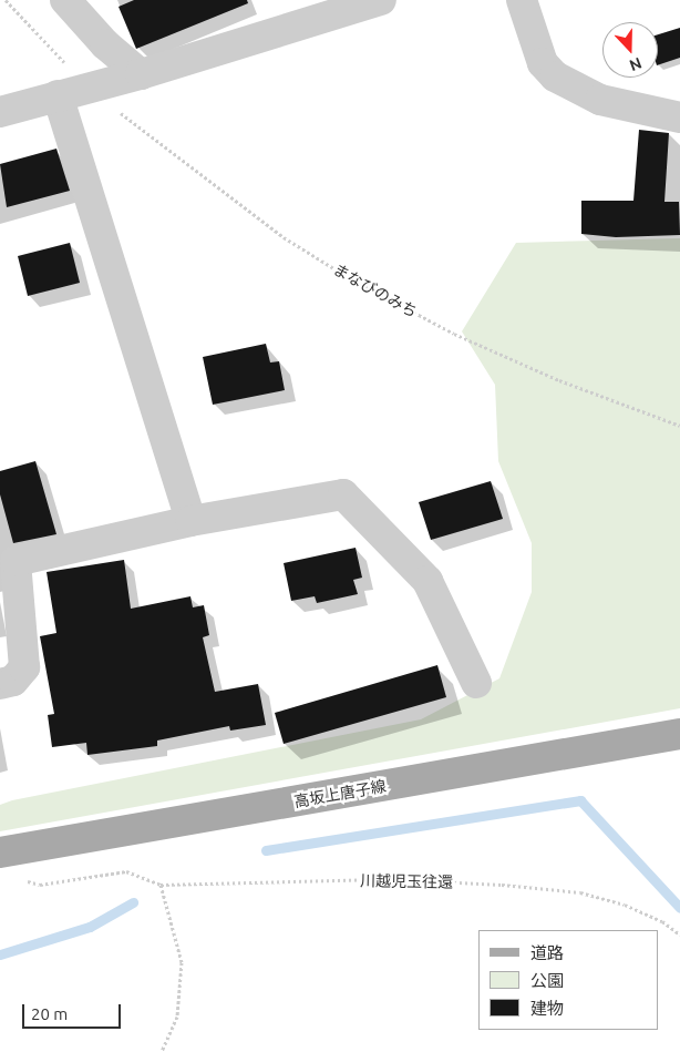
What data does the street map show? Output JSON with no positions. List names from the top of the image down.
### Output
{
  "streets": {
    "main road": ["高坂上唐子線"],
    "path": ["まなびのみち", "川越児玉往還"]
  },
  "legend": ["道路", "公園", "建物"],
  "scale_bar": "20 m",
  "north": "bottom"
}
